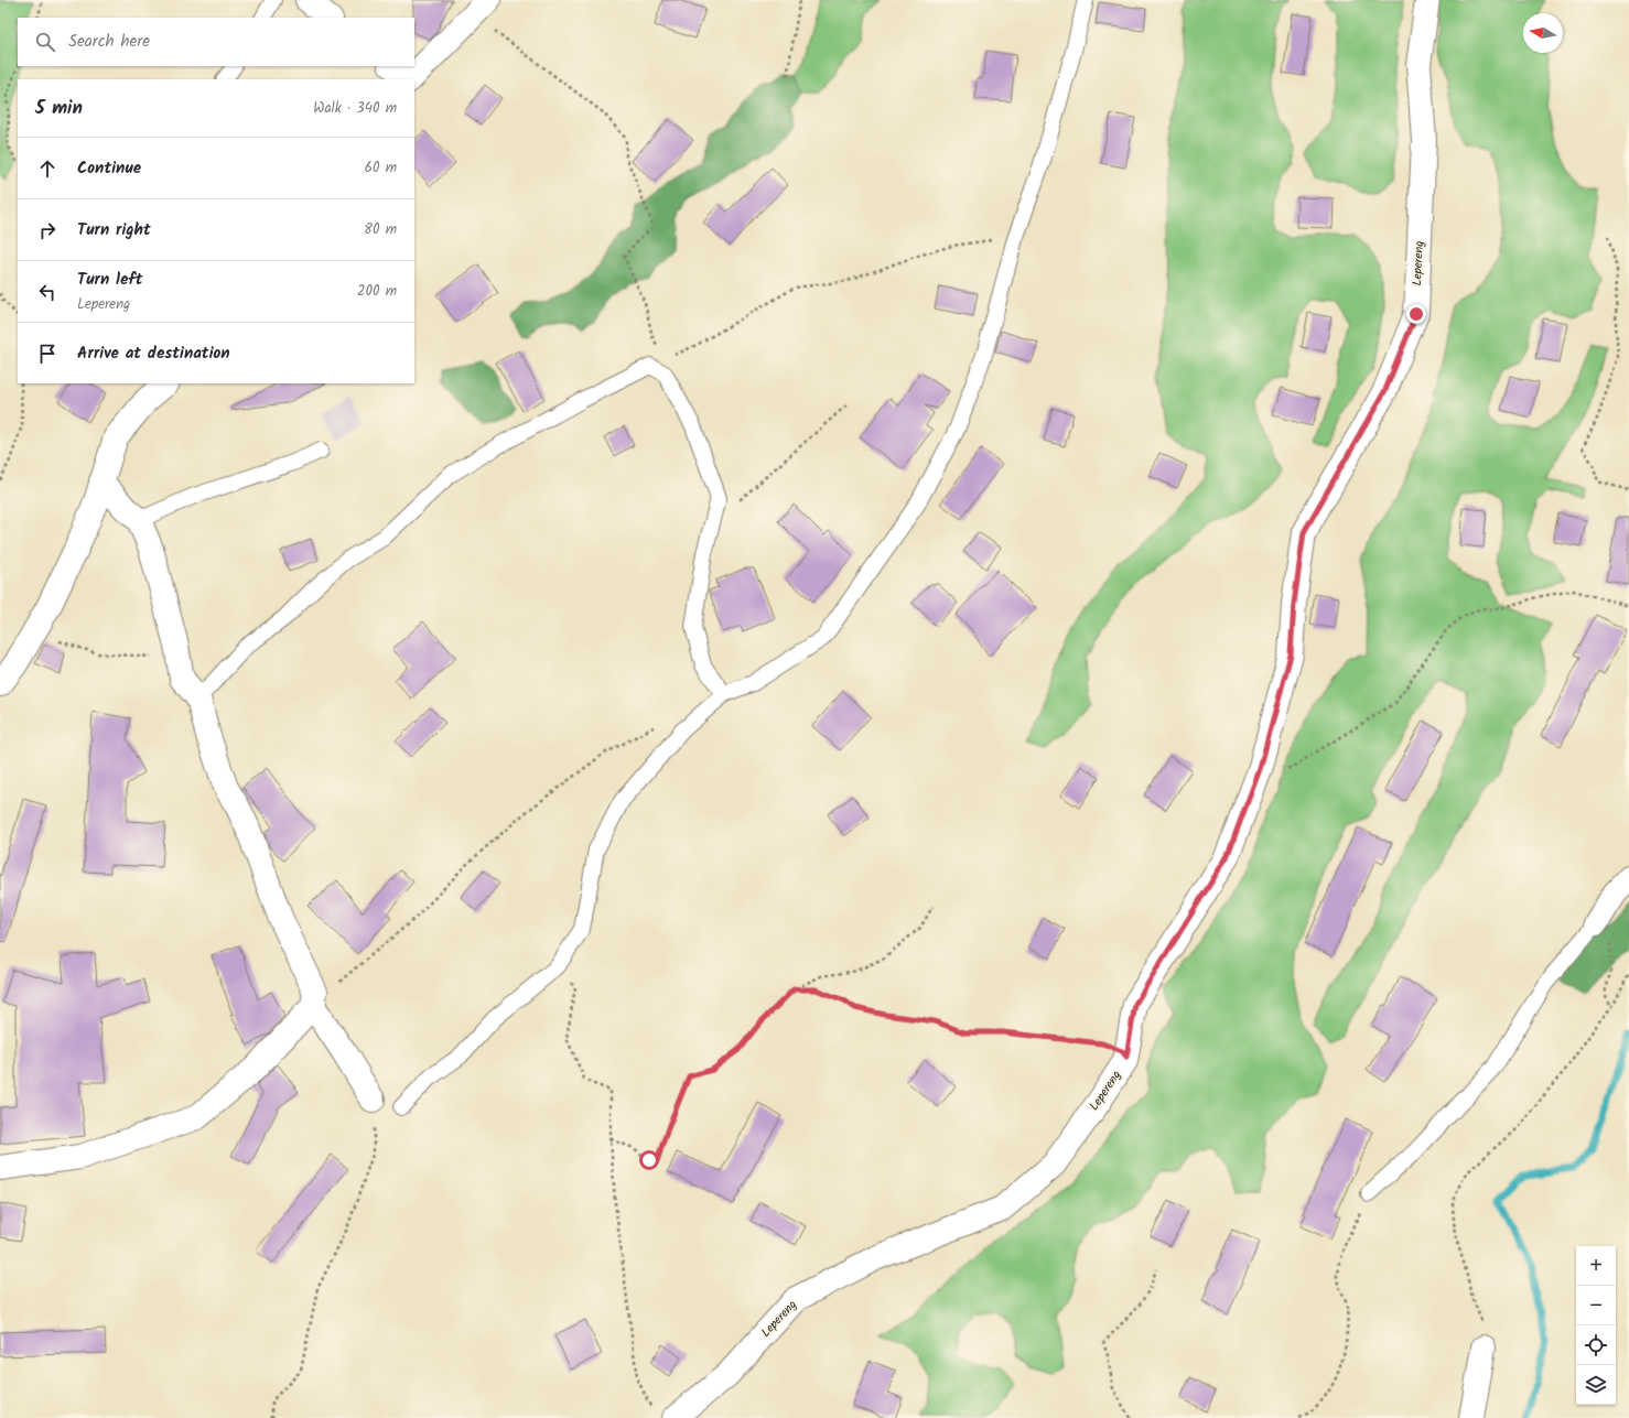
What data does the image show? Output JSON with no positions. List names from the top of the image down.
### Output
{
  "streets": {
    "street": ["Lepereng"]
  },
  "north": "left",
  "page": {
    "search": "Search here",
    "heading": ["5 min", "Walk · 340 m"],
    "list": [
      ["Continue", "60 m"],
      ["Turn right", "80 m"],
      ["Turn left", "Lepereng", "200 m"],
      "Arrive at destination"
    ],
    "map_buttons": ["+", "−"]
  }
}
